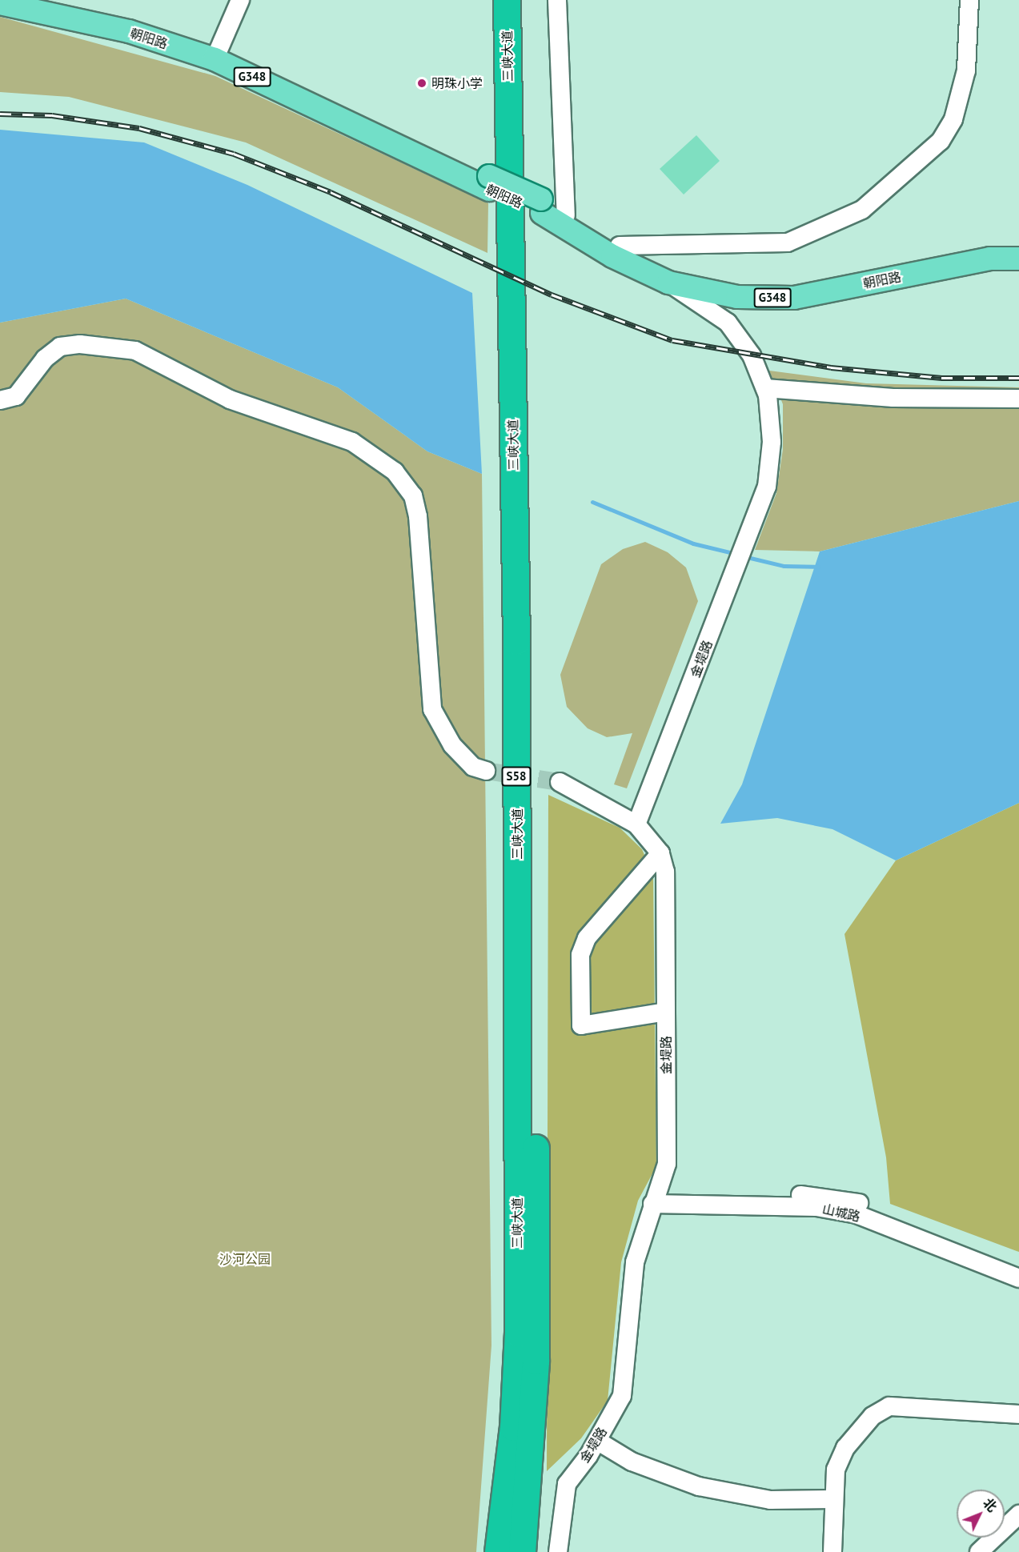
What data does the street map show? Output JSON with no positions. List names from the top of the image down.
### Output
{
  "streets": {
    "highway": ["三峡大道", "S58"],
    "main road": ["朝阳路", "G348"],
    "street": ["金堤路", "山城路"]
  },
  "crossings": [
    ["金堤路", "山城路"]
  ],
  "parks": ["沙河公园"],
  "places": ["明珠小学"],
  "north": "top right"
}
